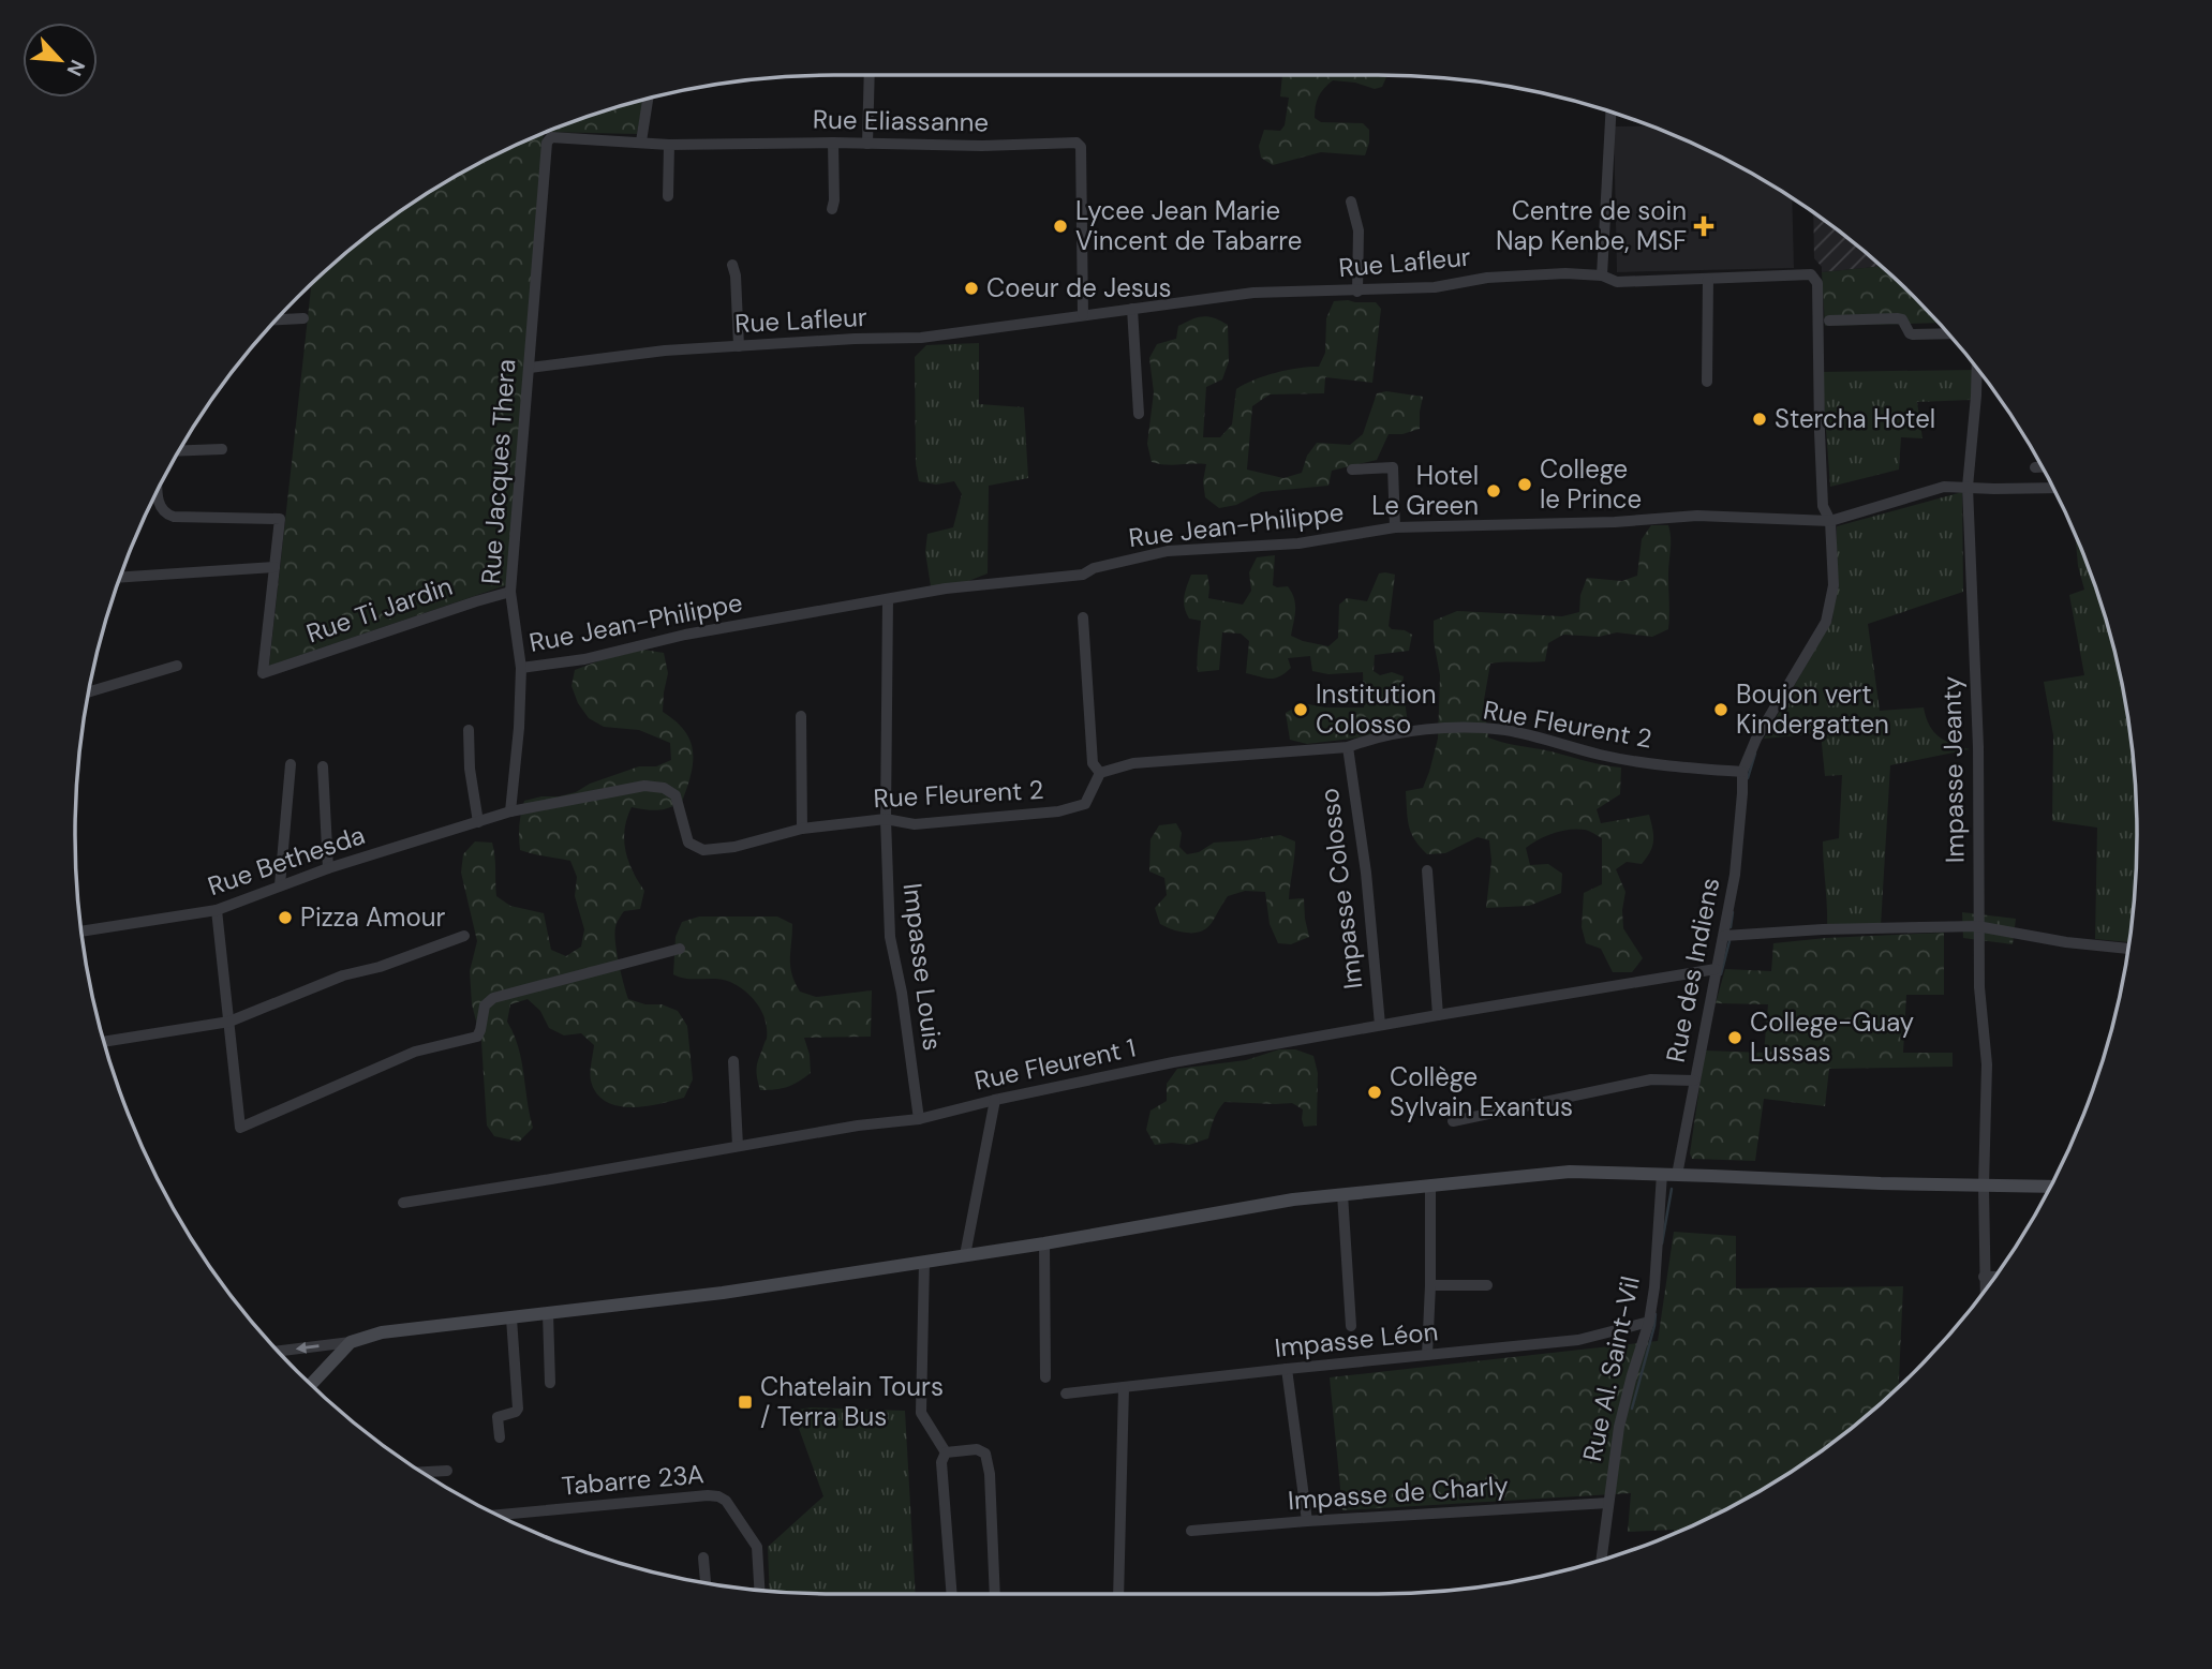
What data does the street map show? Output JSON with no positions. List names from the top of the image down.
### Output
{
  "streets": {
    "street": [
      "Rue Eliassanne",
      "Rue Lafleur",
      "Rue Jacques Thera",
      "Rue Jean-Philippe",
      "Rue Ti Jardin",
      "Rue Fleurent 2",
      "Impasse Jeanty",
      "Rue Bethesda",
      "Impasse Colosso",
      "Impasse Louis",
      "Rue des Indiens",
      "Rue Fleurent 1",
      "Impasse Léon",
      "Rue Al. Saint-Vil",
      "Tabarre 23A",
      "Impasse de Charly"
    ]
  },
  "crossings": [
    ["Rue Eliassanne", "Rue Lafleur"],
    ["Rue Eliassanne", "Rue Jacques Thera"],
    ["Rue Lafleur", "Rue Jacques Thera"],
    ["Rue Lafleur", "Rue Jean-Philippe"],
    ["Rue Jacques Thera", "Rue Jean-Philippe"],
    ["Rue Jacques Thera", "Rue Ti Jardin"],
    ["Rue Jacques Thera", "Rue Fleurent 2"],
    ["Rue Jacques Thera", "Rue Bethesda"],
    ["Rue Jean-Philippe", "Impasse Jeanty"],
    ["Rue Jean-Philippe", "Impasse Louis"],
    ["Rue Fleurent 2", "Rue Bethesda"],
    ["Rue Fleurent 2", "Impasse Colosso"],
    ["Rue Fleurent 2", "Impasse Louis"],
    ["Rue Fleurent 2", "Rue des Indiens"],
    ["Impasse Colosso", "Rue Fleurent 1"],
    ["Impasse Louis", "Rue Fleurent 1"],
    ["Rue des Indiens", "Rue Fleurent 1"],
    ["Rue des Indiens", "Rue Al. Saint-Vil"],
    ["Impasse Léon", "Rue Al. Saint-Vil"],
    ["Rue Al. Saint-Vil", "Impasse de Charly"]
  ],
  "places": {
    "other": [
      "Lycee Jean Marie Vincent de Tabarre",
      "Coeur de Jesus",
      "Stercha Hotel",
      "College le Prince",
      "Hotel Le Green",
      "Institution Colosso",
      "Boujon vert Kindergatten",
      "Pizza Amour",
      "College-Guay Lussas",
      "Collège Sylvain Exantus"
    ],
    "health": ["Centre de soin Nap Kenbe, MSF"],
    "transit": ["Chatelain Tours / Terra Bus"]
  },
  "north": "bottom right"
}
